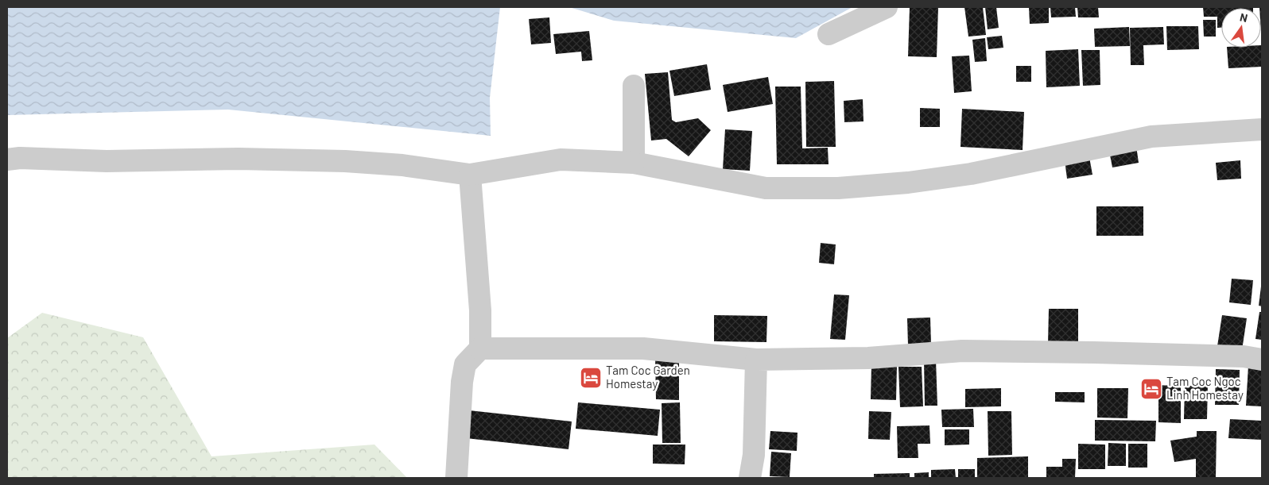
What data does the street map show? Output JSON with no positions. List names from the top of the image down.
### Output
{
  "places": {
    "hotel": ["Tam Coc Garden Homestay", "Tam Coc Ngoc Linh Homestay"]
  },
  "north": "top"
}
